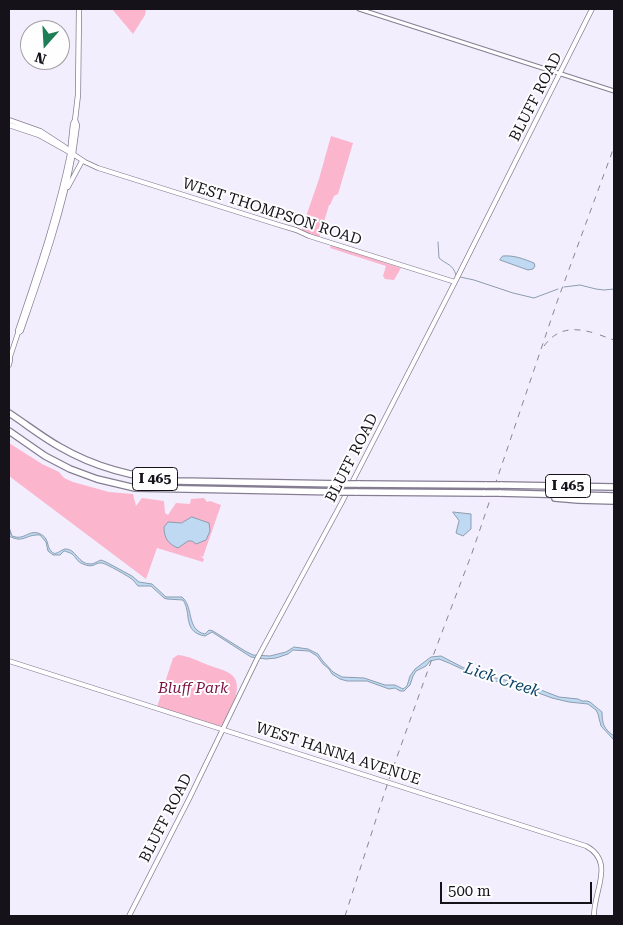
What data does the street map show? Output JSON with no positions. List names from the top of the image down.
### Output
{
  "streets": {
    "highway": ["I 465"],
    "main road": ["BLUFF ROAD", "WEST THOMPSON ROAD", "WEST HANNA AVENUE"]
  },
  "crossings": [
    ["BLUFF ROAD", "WEST THOMPSON ROAD"],
    ["BLUFF ROAD", "WEST HANNA AVENUE"]
  ],
  "water": ["Lick Creek"],
  "parks": ["Bluff Park"],
  "scale_bar": "500 m",
  "north": "bottom"
}
